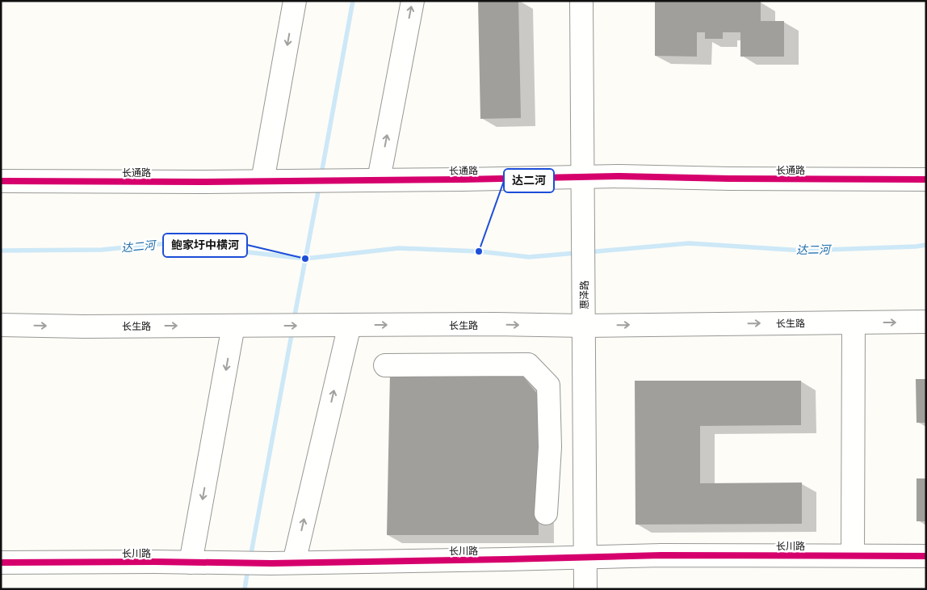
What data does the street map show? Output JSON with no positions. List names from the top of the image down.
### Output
{
  "streets": {
    "street": [
      "长通路",
      "惠泽路",
      "长生路",
      "长川路"
    ]
  },
  "crossings": [
    ["长通路", "惠泽路"],
    ["惠泽路", "长生路"],
    ["惠泽路", "长川路"]
  ],
  "one_way": ["长生路"],
  "water": ["达二河"],
  "places": ["达二河", "鲍家圩中横河"]
}
